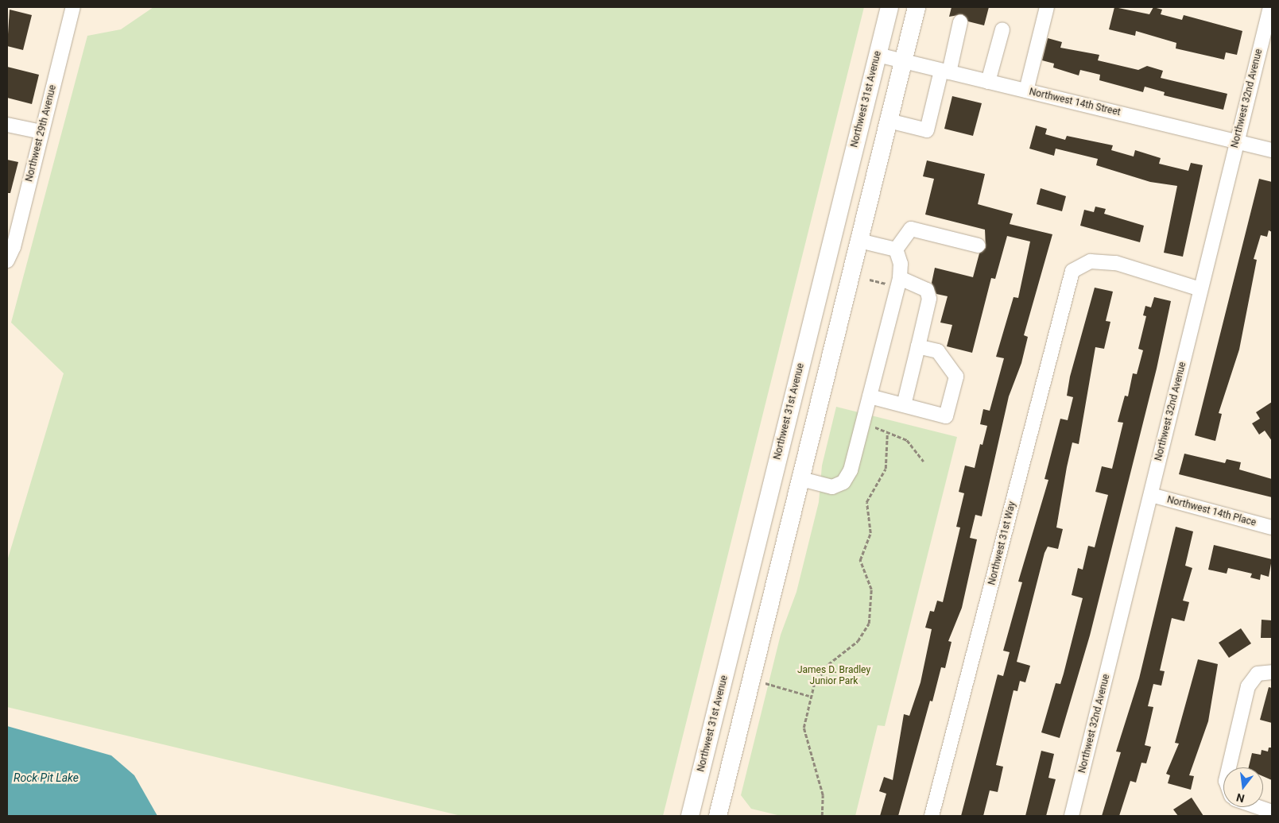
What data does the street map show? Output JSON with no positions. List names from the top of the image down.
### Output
{
  "streets": {
    "main road": ["Northwest 31st Avenue"],
    "street": [
      "Northwest 32nd Avenue",
      "Northwest 14th Street",
      "Northwest 29th Avenue",
      "Northwest 14th Place",
      "Northwest 31st Way"
    ]
  },
  "crossings": [
    ["Northwest 32nd Avenue", "Northwest 14th Street"],
    ["Northwest 32nd Avenue", "Northwest 14th Place"],
    ["Northwest 32nd Avenue", "Northwest 31st Way"],
    ["Northwest 31st Avenue", "Northwest 14th Street"]
  ],
  "water": ["Rock Pit Lake"],
  "parks": ["James D. Bradley Junior Park"],
  "north": "bottom"
}
